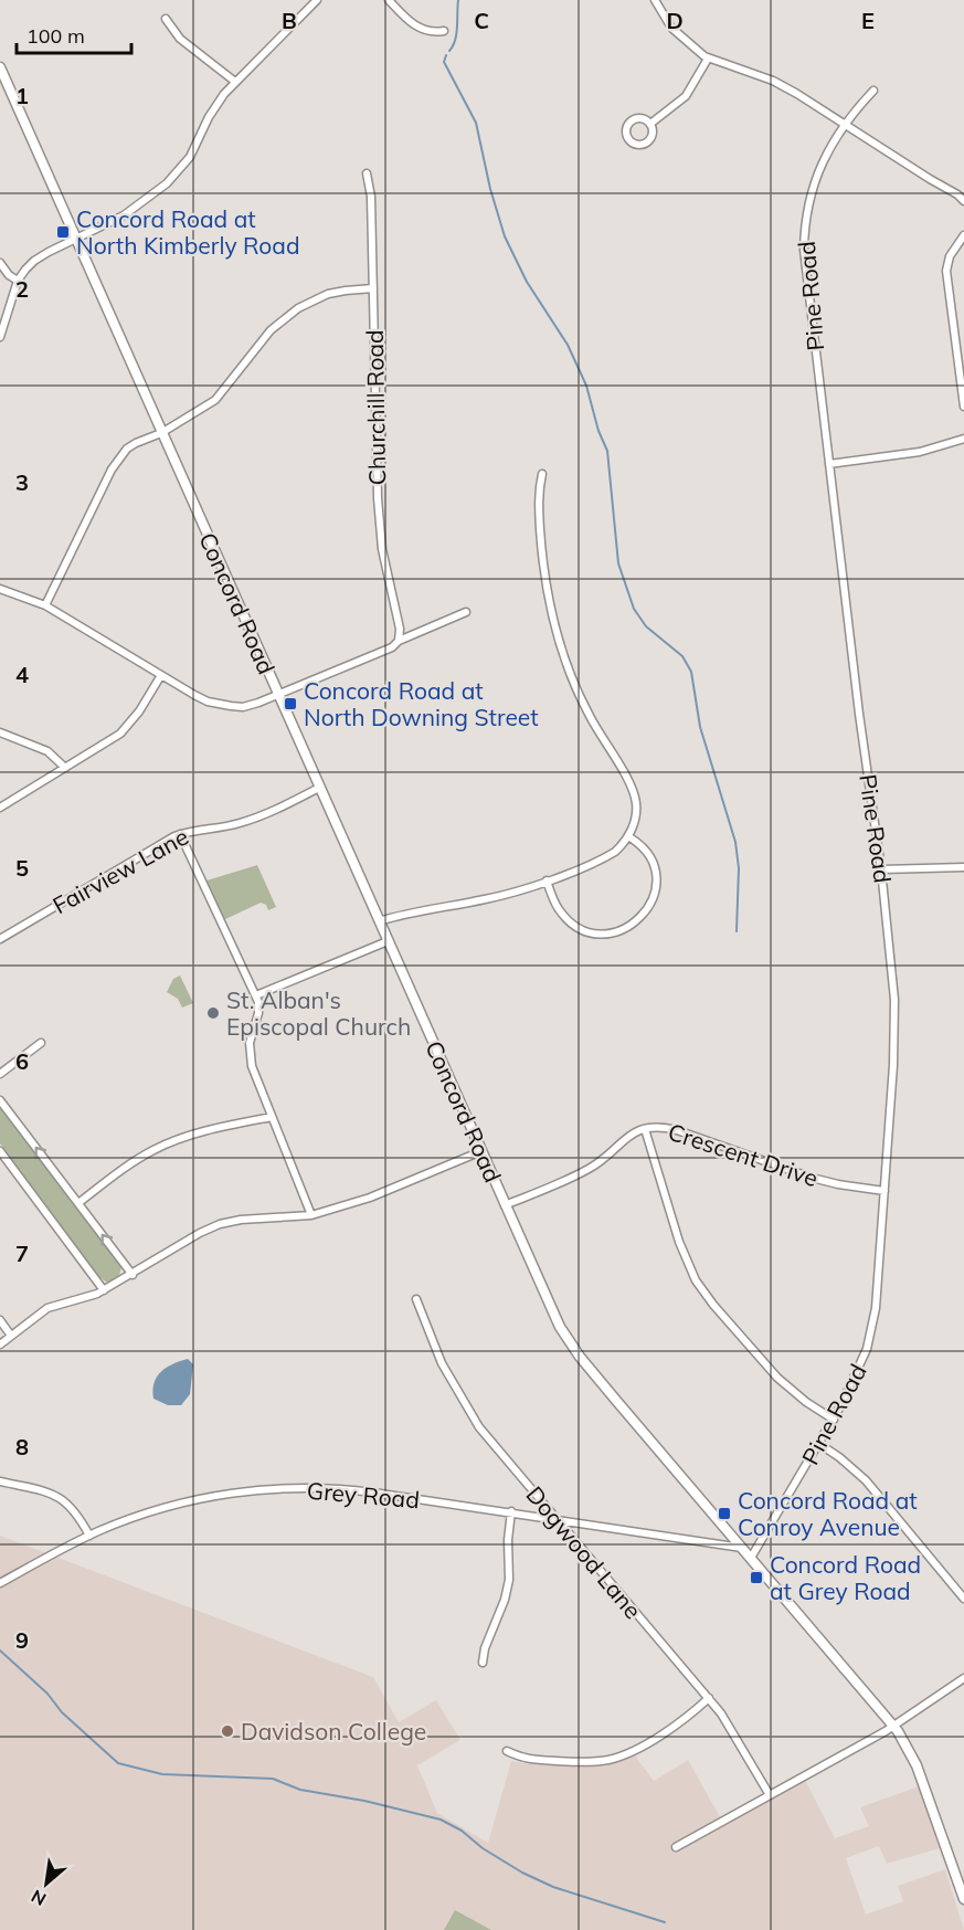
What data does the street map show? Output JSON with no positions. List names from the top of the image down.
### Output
{
  "streets": {
    "main road": ["Concord Road"],
    "street": [
      "Pine Road",
      "Churchill Road",
      "Fairview Lane",
      "Crescent Drive",
      "Grey Road",
      "Dogwood Lane"
    ]
  },
  "crossings": [
    ["Pine Road", "Concord Road"],
    ["Pine Road", "Crescent Drive"],
    ["Concord Road", "Fairview Lane"],
    ["Concord Road", "Crescent Drive"],
    ["Concord Road", "Grey Road"],
    ["Grey Road", "Dogwood Lane"]
  ],
  "places": {
    "transit": [
      "Concord Road at North Kimberly Road",
      "Concord Road at North Downing Street",
      "Concord Road at Conroy Avenue",
      "Concord Road at Grey Road"
    ],
    "other": ["St. Alban's Episcopal Church", "Davidson College"]
  },
  "scale_bar": "100 m",
  "north": "bottom left",
  "grid": {
    "columns": [
      "B",
      "C",
      "D",
      "E"
    ],
    "rows": [
      "1",
      "2",
      "3",
      "4",
      "5",
      "6",
      "7",
      "8",
      "9"
    ]
  }
}
